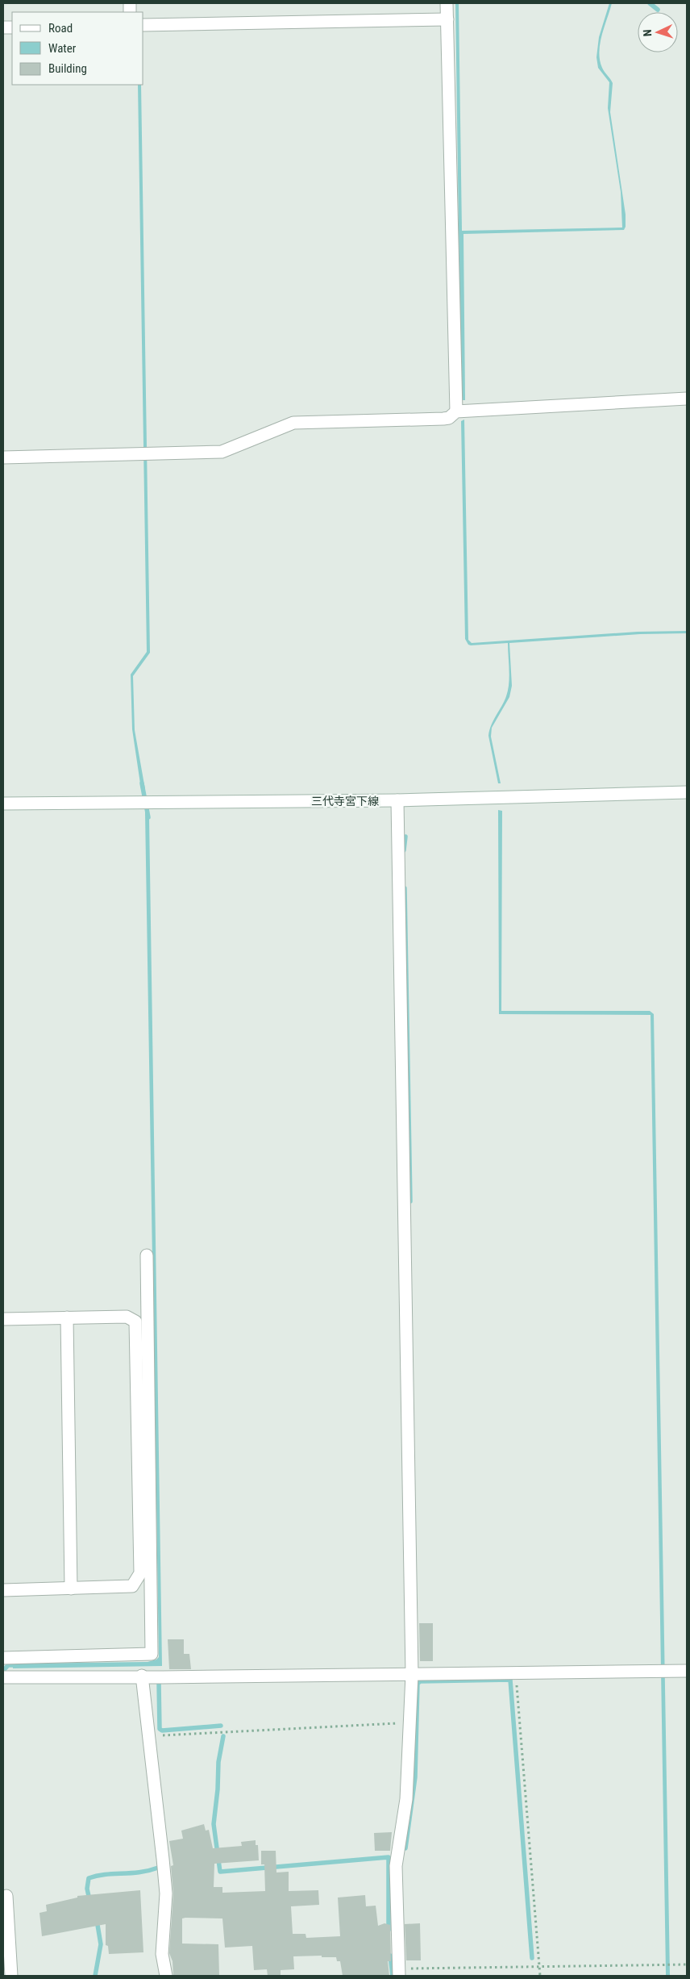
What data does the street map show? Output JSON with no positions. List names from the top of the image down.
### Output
{
  "streets": {
    "street": ["三代寺宮下線"]
  },
  "legend": ["Road", "Water", "Building"],
  "north": "left"
}
